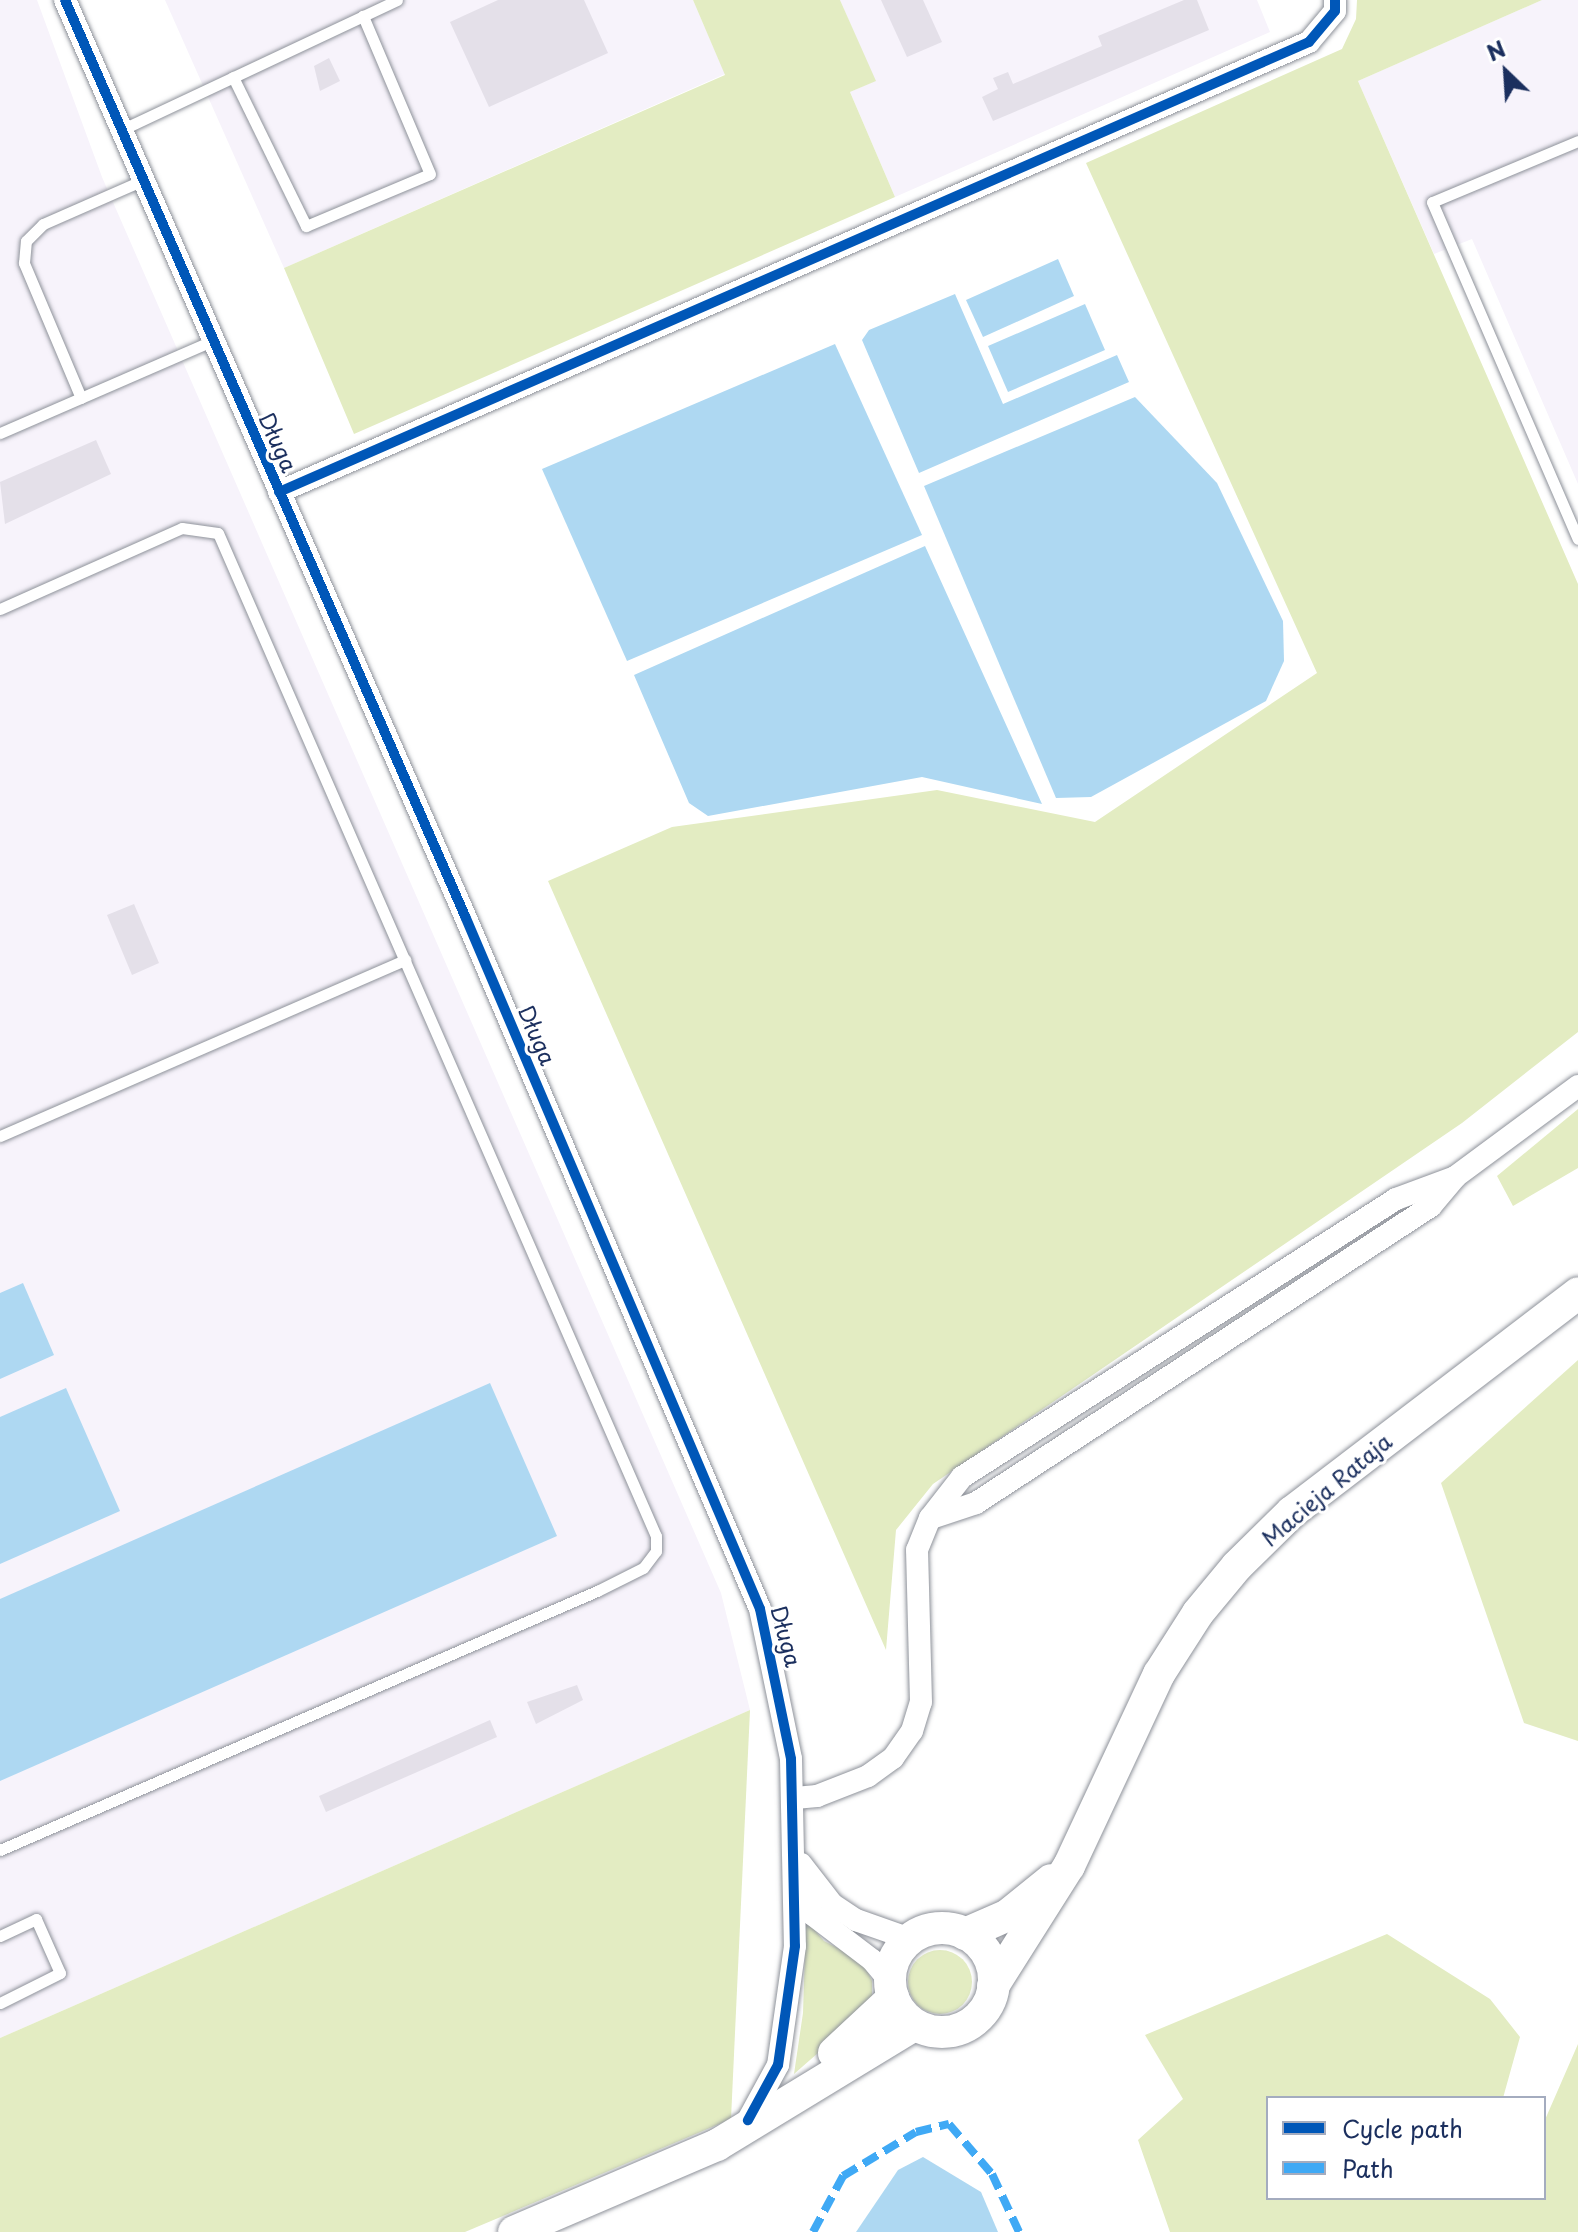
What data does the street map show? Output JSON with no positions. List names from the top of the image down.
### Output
{
  "streets": {
    "main road": ["Długa", "Macieja Rataja"]
  },
  "crossings": [
    ["Długa", "Macieja Rataja"]
  ],
  "legend": ["Cycle path", "Path"],
  "north": "top left"
}
